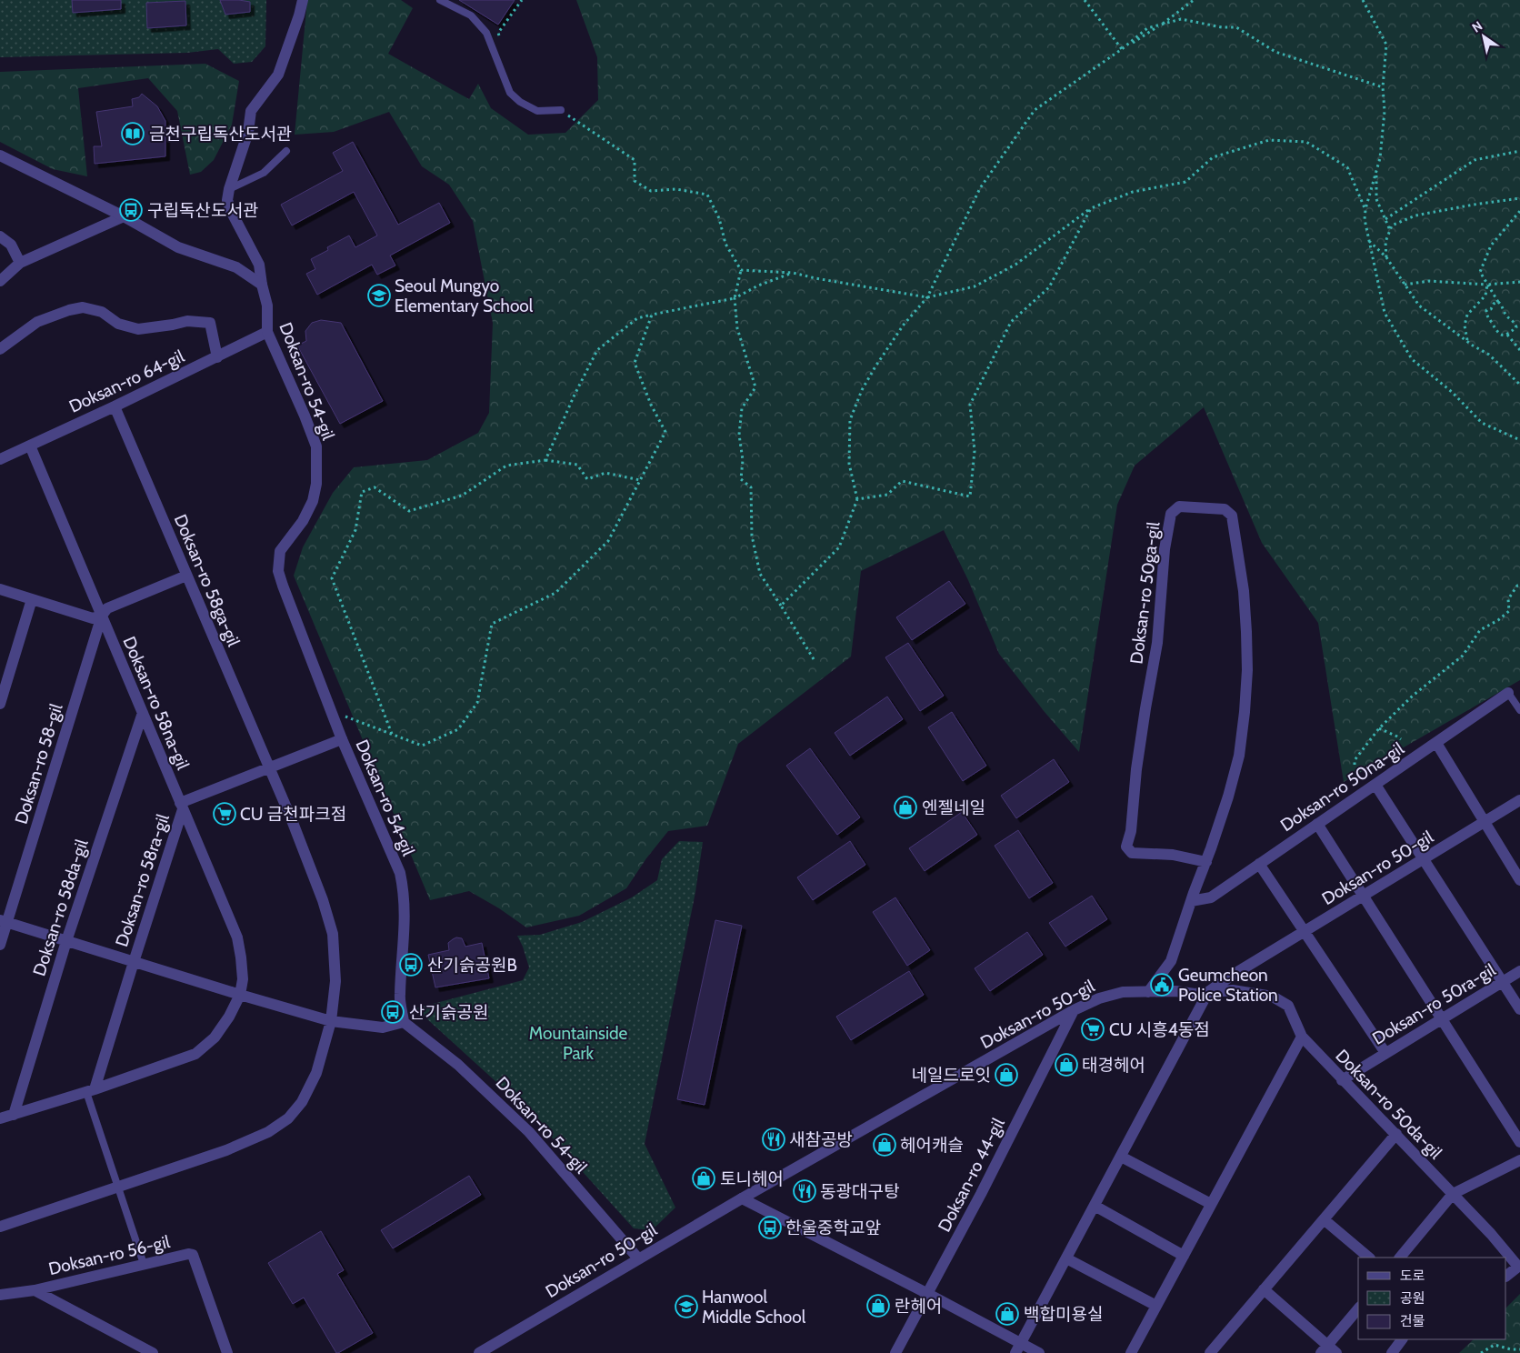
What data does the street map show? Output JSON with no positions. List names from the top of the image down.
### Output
{
  "streets": {
    "street": [
      "Doksan-ro 64-gil",
      "Doksan-ro 54-gil",
      "Doksan-ro 58ga-gil",
      "Doksan-ro 50ga-gil",
      "Doksan-ro 58na-gil",
      "Doksan-ro 58-gil",
      "Doksan-ro 50na-gil",
      "Doksan-ro 50-gil",
      "Doksan-ro 58ra-gil",
      "Doksan-ro 58da-gil",
      "Doksan-ro 50ra-gil",
      "Doksan-ro 50da-gil",
      "Doksan-ro 44-gil",
      "Doksan-ro 56-gil"
    ]
  },
  "crossings": [
    ["Doksan-ro 64-gil", "Doksan-ro 54-gil"],
    ["Doksan-ro 64-gil", "Doksan-ro 58ga-gil"],
    ["Doksan-ro 64-gil", "Doksan-ro 58na-gil"],
    ["Doksan-ro 54-gil", "Doksan-ro 50-gil"],
    ["Doksan-ro 50ga-gil", "Doksan-ro 50na-gil"],
    ["Doksan-ro 50ga-gil", "Doksan-ro 50-gil"],
    ["Doksan-ro 58na-gil", "Doksan-ro 58-gil"],
    ["Doksan-ro 58na-gil", "Doksan-ro 58ra-gil"],
    ["Doksan-ro 58na-gil", "Doksan-ro 58da-gil"],
    ["Doksan-ro 50-gil", "Doksan-ro 50da-gil"],
    ["Doksan-ro 50-gil", "Doksan-ro 44-gil"],
    ["Doksan-ro 58ra-gil", "Doksan-ro 58da-gil"],
    ["Doksan-ro 50ra-gil", "Doksan-ro 50da-gil"]
  ],
  "parks": ["Mountainside Park"],
  "places": {
    "library": ["금천구립독산도서관"],
    "bus stop": [
      "구립독산도서관",
      "산기슭공원B",
      "산기슭공원",
      "한울중학교앞"
    ],
    "school or university": ["Seoul Mungyo Elementary School", "Hanwool Middle School"],
    "shop": [
      "엔젤네일",
      "태경헤어",
      "네일드로잇",
      "헤어캐슬",
      "토니헤어",
      "란헤어",
      "백합미용실"
    ],
    "supermarket": ["CU 금천파크점", "CU 시흥4동점"],
    "public building": ["Geumcheon Police Station"],
    "restaurant": ["새참공방", "동광대구탕"]
  },
  "legend": ["도로", "공원", "건물"],
  "north": "top left"
}
